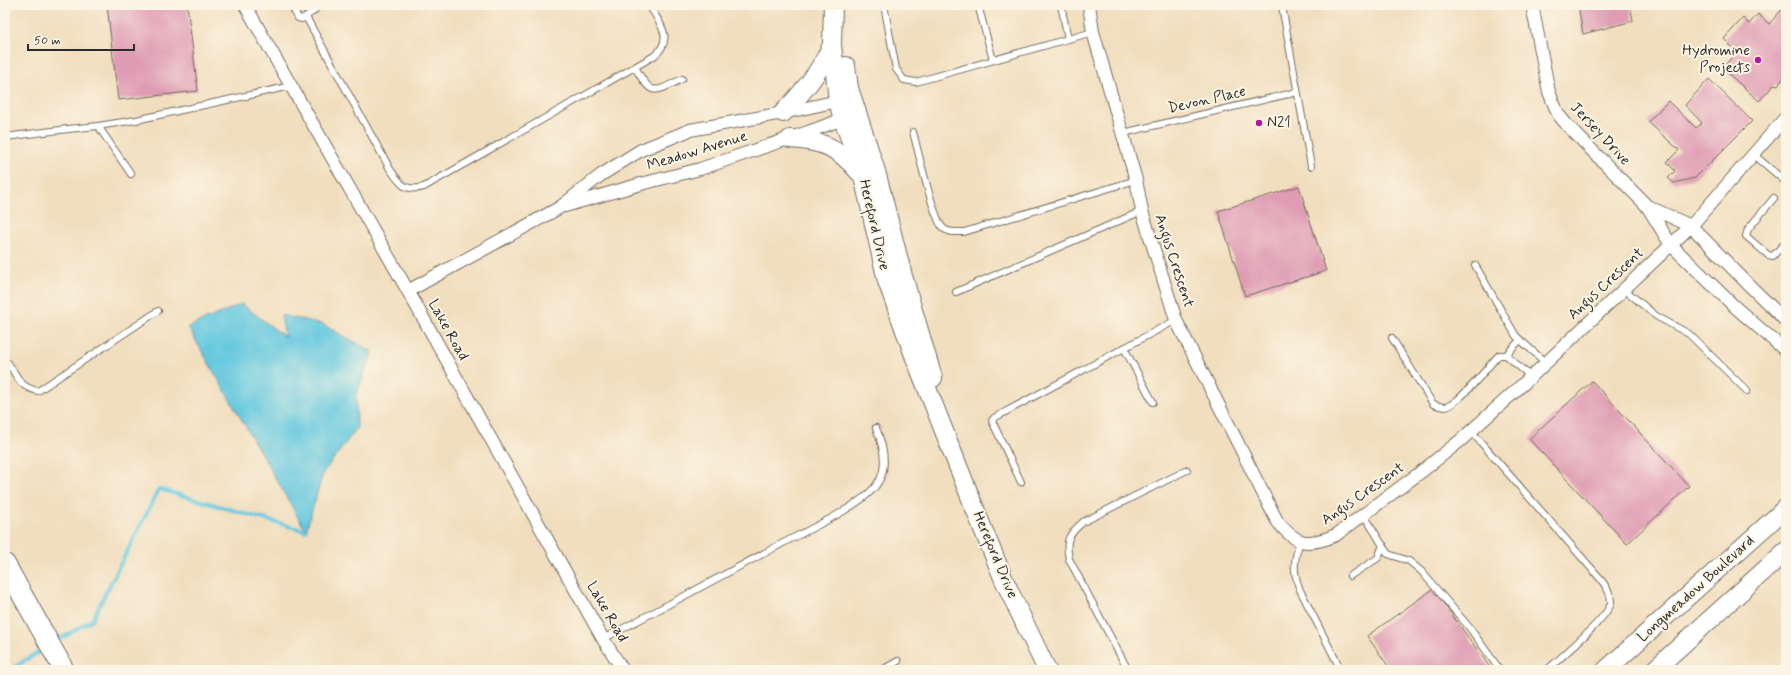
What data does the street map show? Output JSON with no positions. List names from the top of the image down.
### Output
{
  "streets": {
    "street": [
      "Jersey Drive",
      "Meadow Avenue",
      "Hereford Drive",
      "Angus Crescent",
      "Lake Road",
      "Longmeadow Boulevard"
    ],
    "lane": ["Devon Place"]
  },
  "crossings": [
    ["Devon Place", "Angus Crescent"],
    ["Jersey Drive", "Angus Crescent"],
    ["Meadow Avenue", "Hereford Drive"],
    ["Meadow Avenue", "Lake Road"]
  ],
  "places": ["Hydromine Projects", "N21"],
  "scale_bar": "50 m"
}
